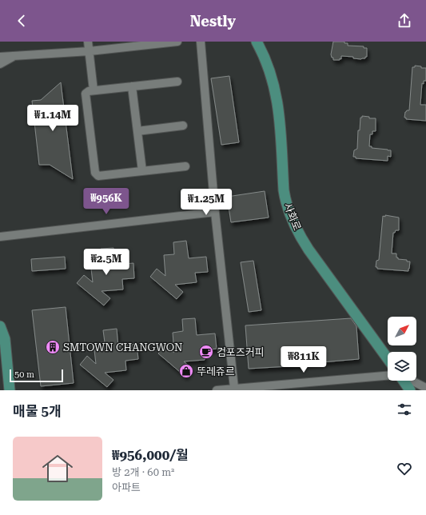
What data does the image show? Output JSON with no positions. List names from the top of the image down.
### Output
{
  "streets": {
    "main road": ["사화로"]
  },
  "places": {
    "building": ["SMTOWN CHANGWON"],
    "cafe": ["컴포즈커피"],
    "shop": ["뚜레쥬르"]
  },
  "scale_bar": "50 m",
  "north": "top right",
  "page": {
    "header": "Nestly",
    "price": [
      "₩1.14M",
      "₩956K",
      "₩1.25M",
      "₩2.5M",
      "₩811K"
    ],
    "scale": "50 m",
    "heading": "매물 5개",
    "list": [
      {
        "name": "₩956,000/월",
        "note": "방 2개 · 60 m² · 아파트"
      }
    ]
  }
}
